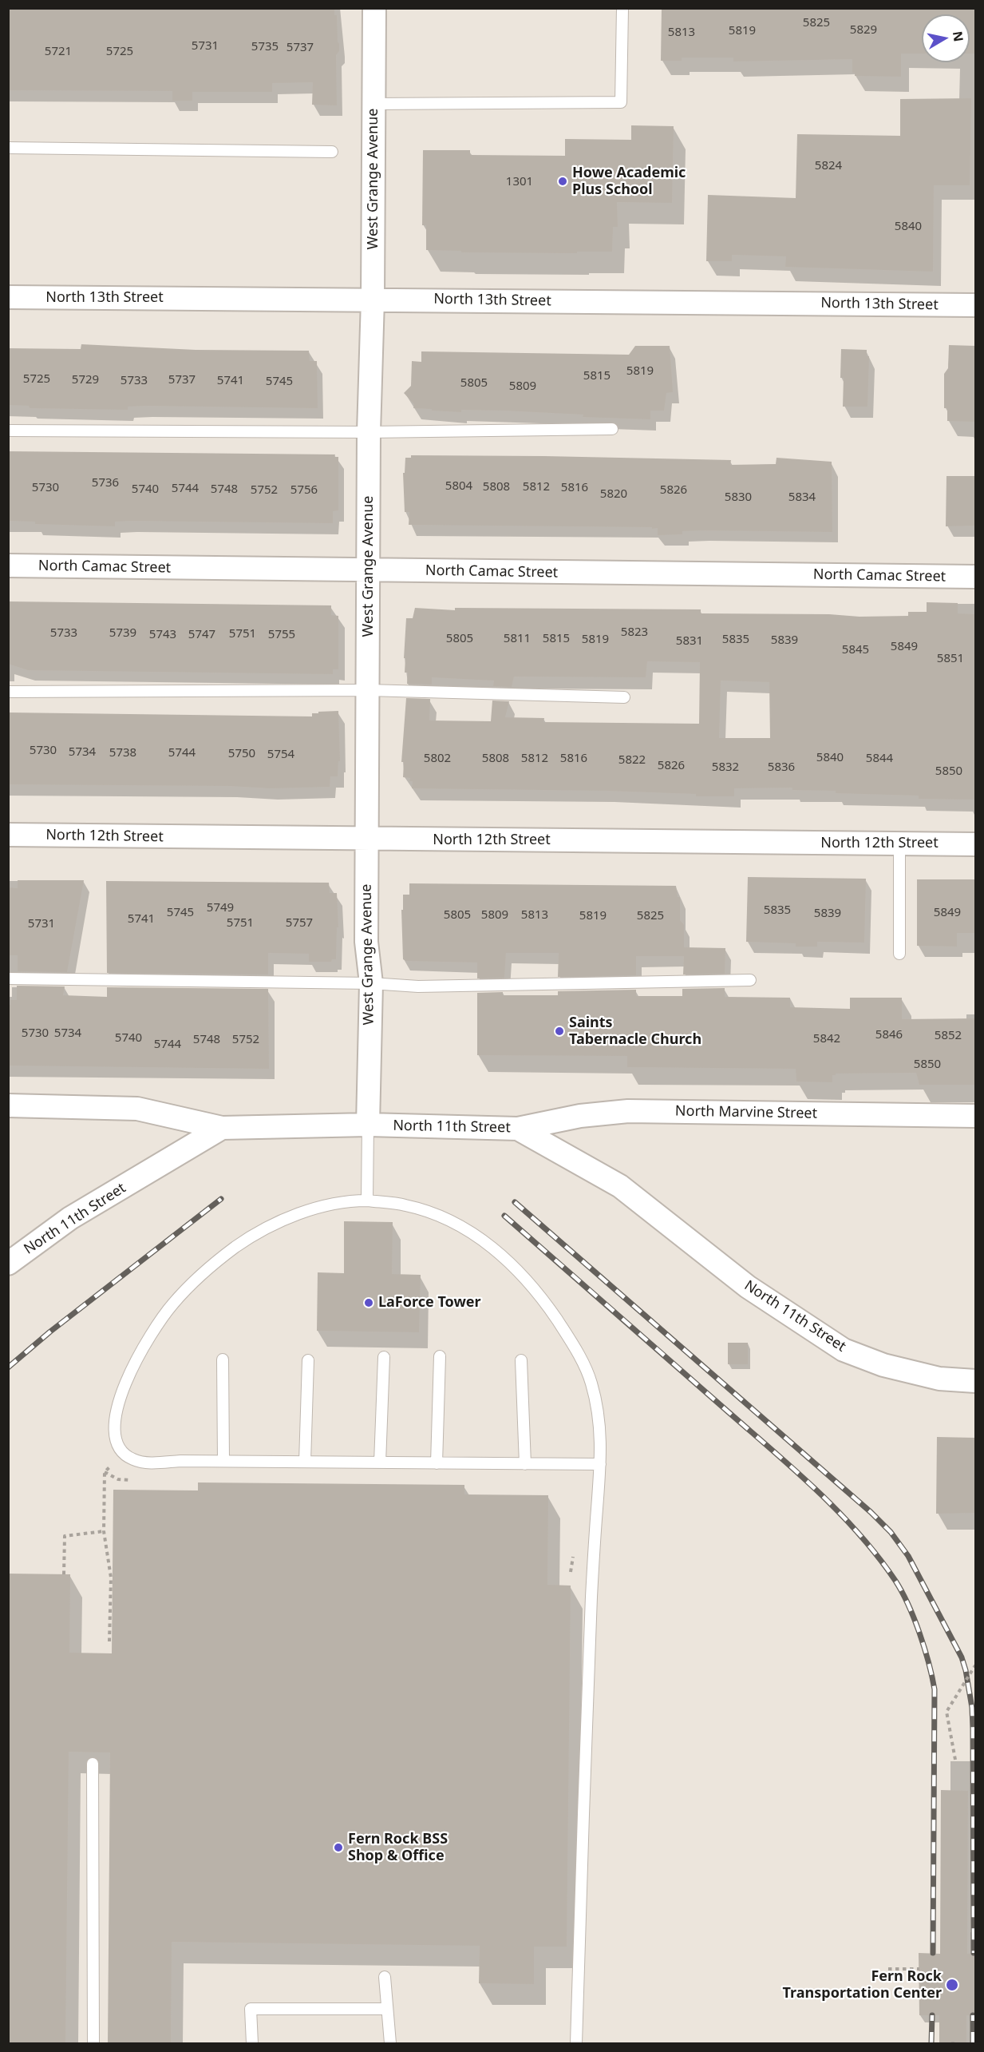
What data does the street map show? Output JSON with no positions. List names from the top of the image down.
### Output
{
  "streets": {
    "street": [
      "West Grange Avenue",
      "North 13th Street",
      "North Camac Street",
      "North 12th Street",
      "North Marvine Street",
      "North 11th Street"
    ]
  },
  "crossings": [
    ["West Grange Avenue", "North 13th Street"],
    ["West Grange Avenue", "North Camac Street"],
    ["West Grange Avenue", "North 12th Street"],
    ["West Grange Avenue", "North 11th Street"],
    ["North Marvine Street", "North 11th Street"]
  ],
  "places": [
    "Howe Academic Plus School",
    "Saints Tabernacle Church",
    "LaForce Tower",
    "Fern Rock BSS Shop & Office",
    "Fern Rock Transportation Center"
  ],
  "house_numbers": [
    "5825",
    "5829",
    "5819",
    "5813",
    "5731",
    "5735",
    "5737",
    "5721",
    "5725",
    "5824",
    "1301",
    "5840",
    "5819",
    "5815",
    "5725",
    "5729",
    "5737",
    "5733",
    "5741",
    "5745",
    "5805",
    "5809",
    "5736",
    "5804",
    "5808",
    "5812",
    "5730",
    "5816",
    "5744",
    "5740",
    "5748",
    "5752",
    "5756",
    "5826",
    "5820",
    "5830",
    "5834",
    "5823",
    "5733",
    "5739",
    "5751",
    "5743",
    "5747",
    "5755",
    "5805",
    "5811",
    "5815",
    "5819",
    "5835",
    "5839",
    "5831",
    "5849",
    "5845",
    "5851",
    "5730",
    "5734",
    "5738",
    "5744",
    "5750",
    "5754",
    "5840",
    "5802",
    "5808",
    "5812",
    "5816",
    "5844",
    "5822",
    "5826",
    "5832",
    "5836",
    "5850",
    "5749",
    "5835",
    "5745",
    "5849",
    "5839",
    "5805",
    "5809",
    "5813",
    "5819",
    "5825",
    "5741",
    "5751",
    "5757",
    "5731",
    "5730",
    "5734",
    "5846",
    "5852",
    "5740",
    "5842",
    "5748",
    "5752",
    "5744",
    "5850"
  ],
  "north": "right"
}
